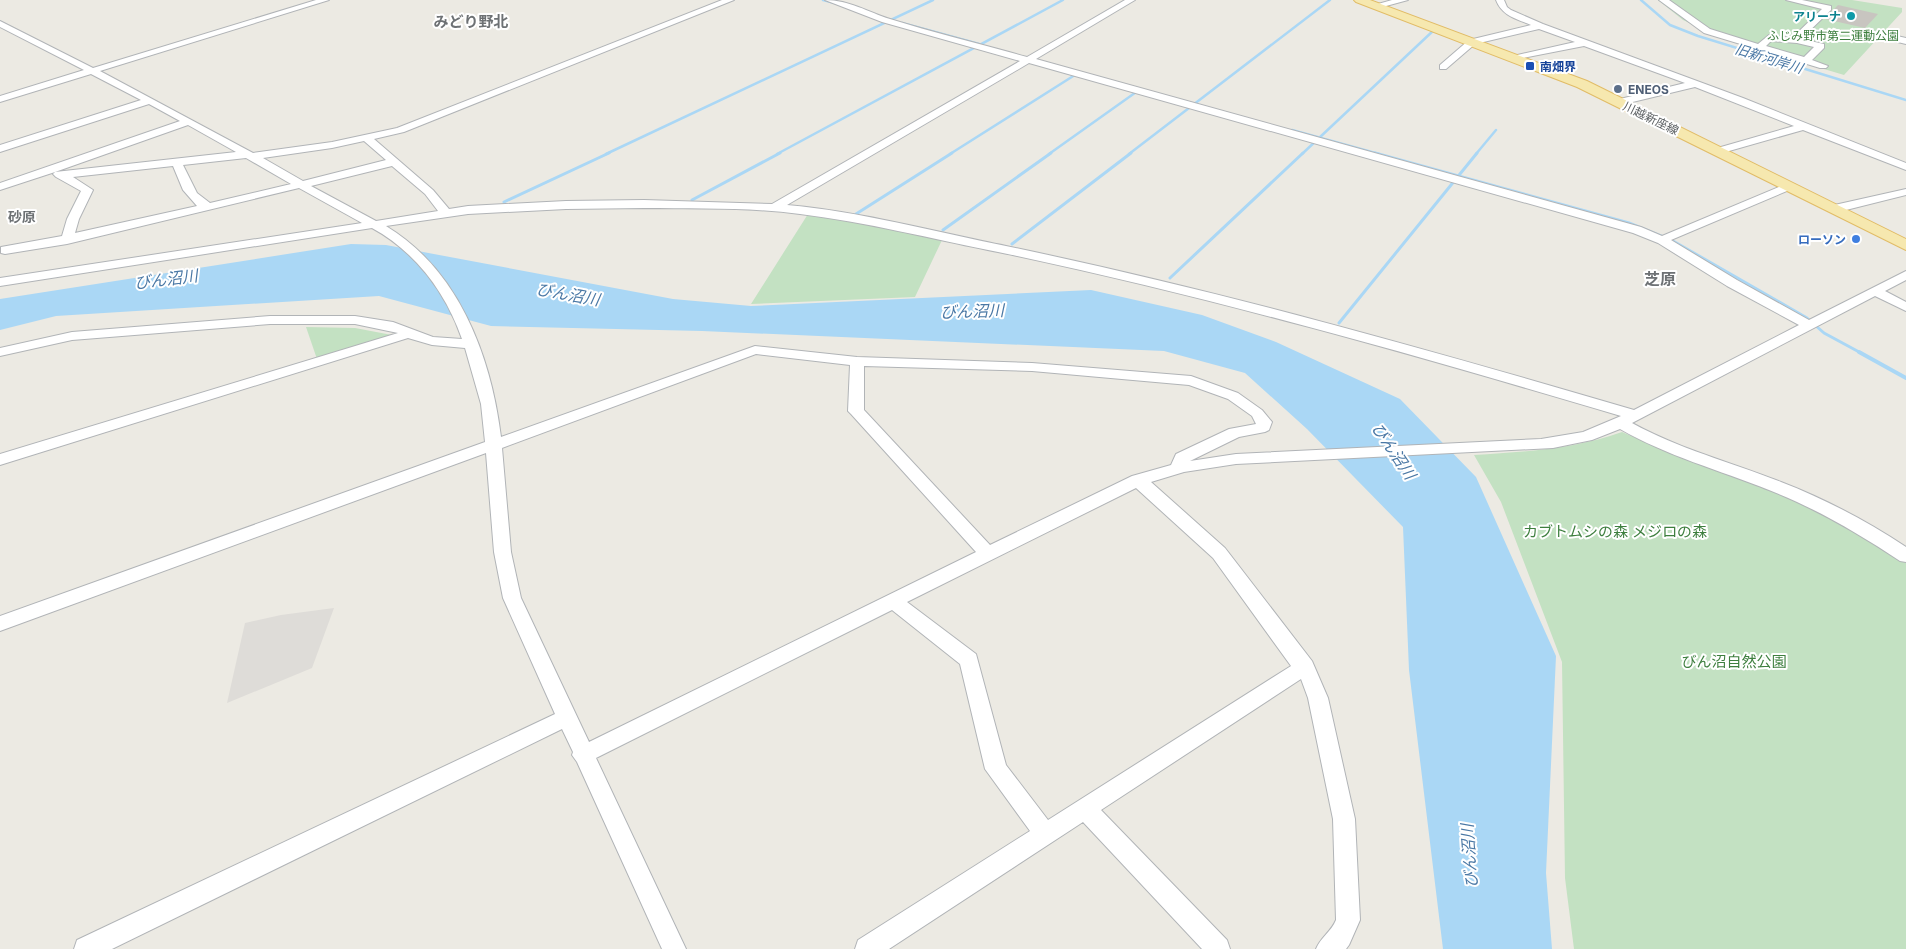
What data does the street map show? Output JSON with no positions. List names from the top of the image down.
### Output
{
  "streets": {
    "main road": ["川越新座線"]
  },
  "districts": ["みどり野北", "砂原", "芝原"],
  "water": ["旧新河岸川", "びん沼川"],
  "parks": ["ふじみ野市第二運動公園", "カブトムシの森 メジロの森", "びん沼自然公園"],
  "places": {
    "other": ["アリーナ", "ENEOS", "ローソン"],
    "transit": ["南畑界"]
  }
}
